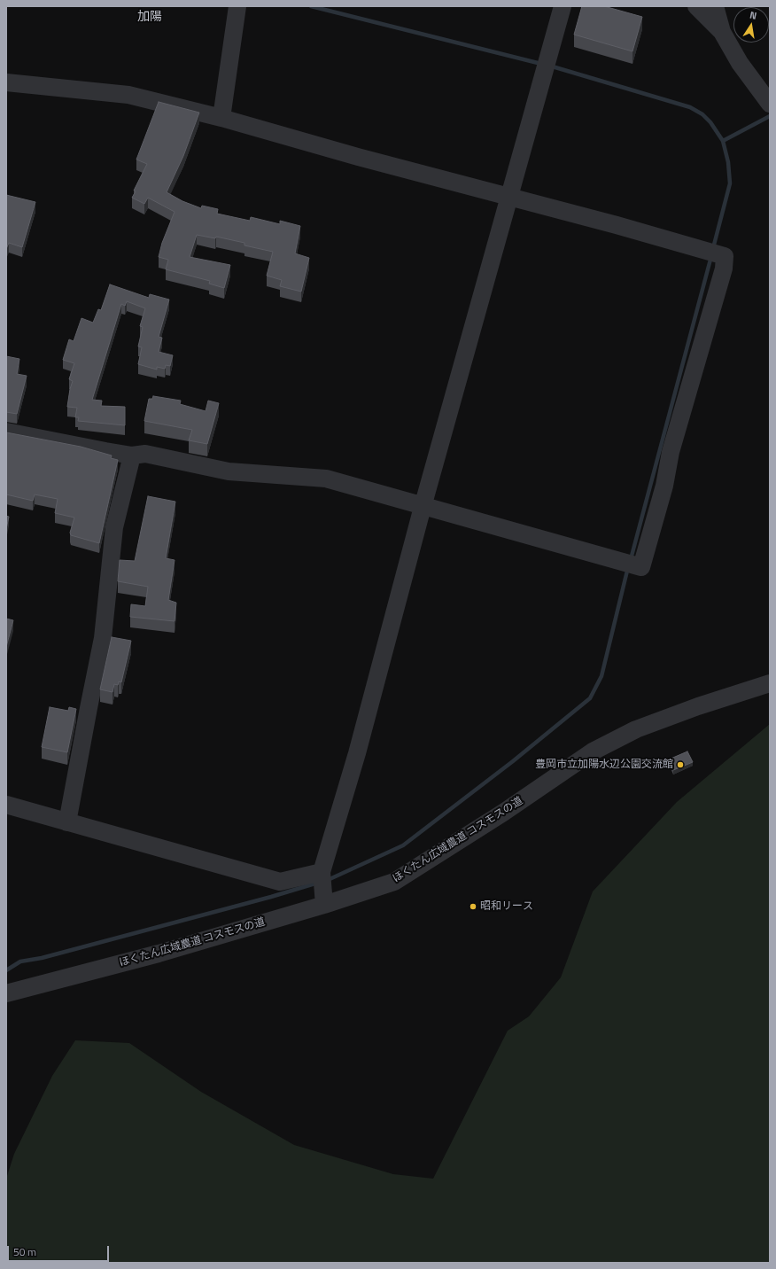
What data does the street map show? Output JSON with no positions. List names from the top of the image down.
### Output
{
  "streets": {
    "street": ["ほくたん広域農道 コスモスの道"]
  },
  "districts": ["加陽"],
  "places": ["豊岡市立加陽水辺公園交流館", "昭和リース"],
  "scale_bar": "50 m",
  "north": "top"
}
